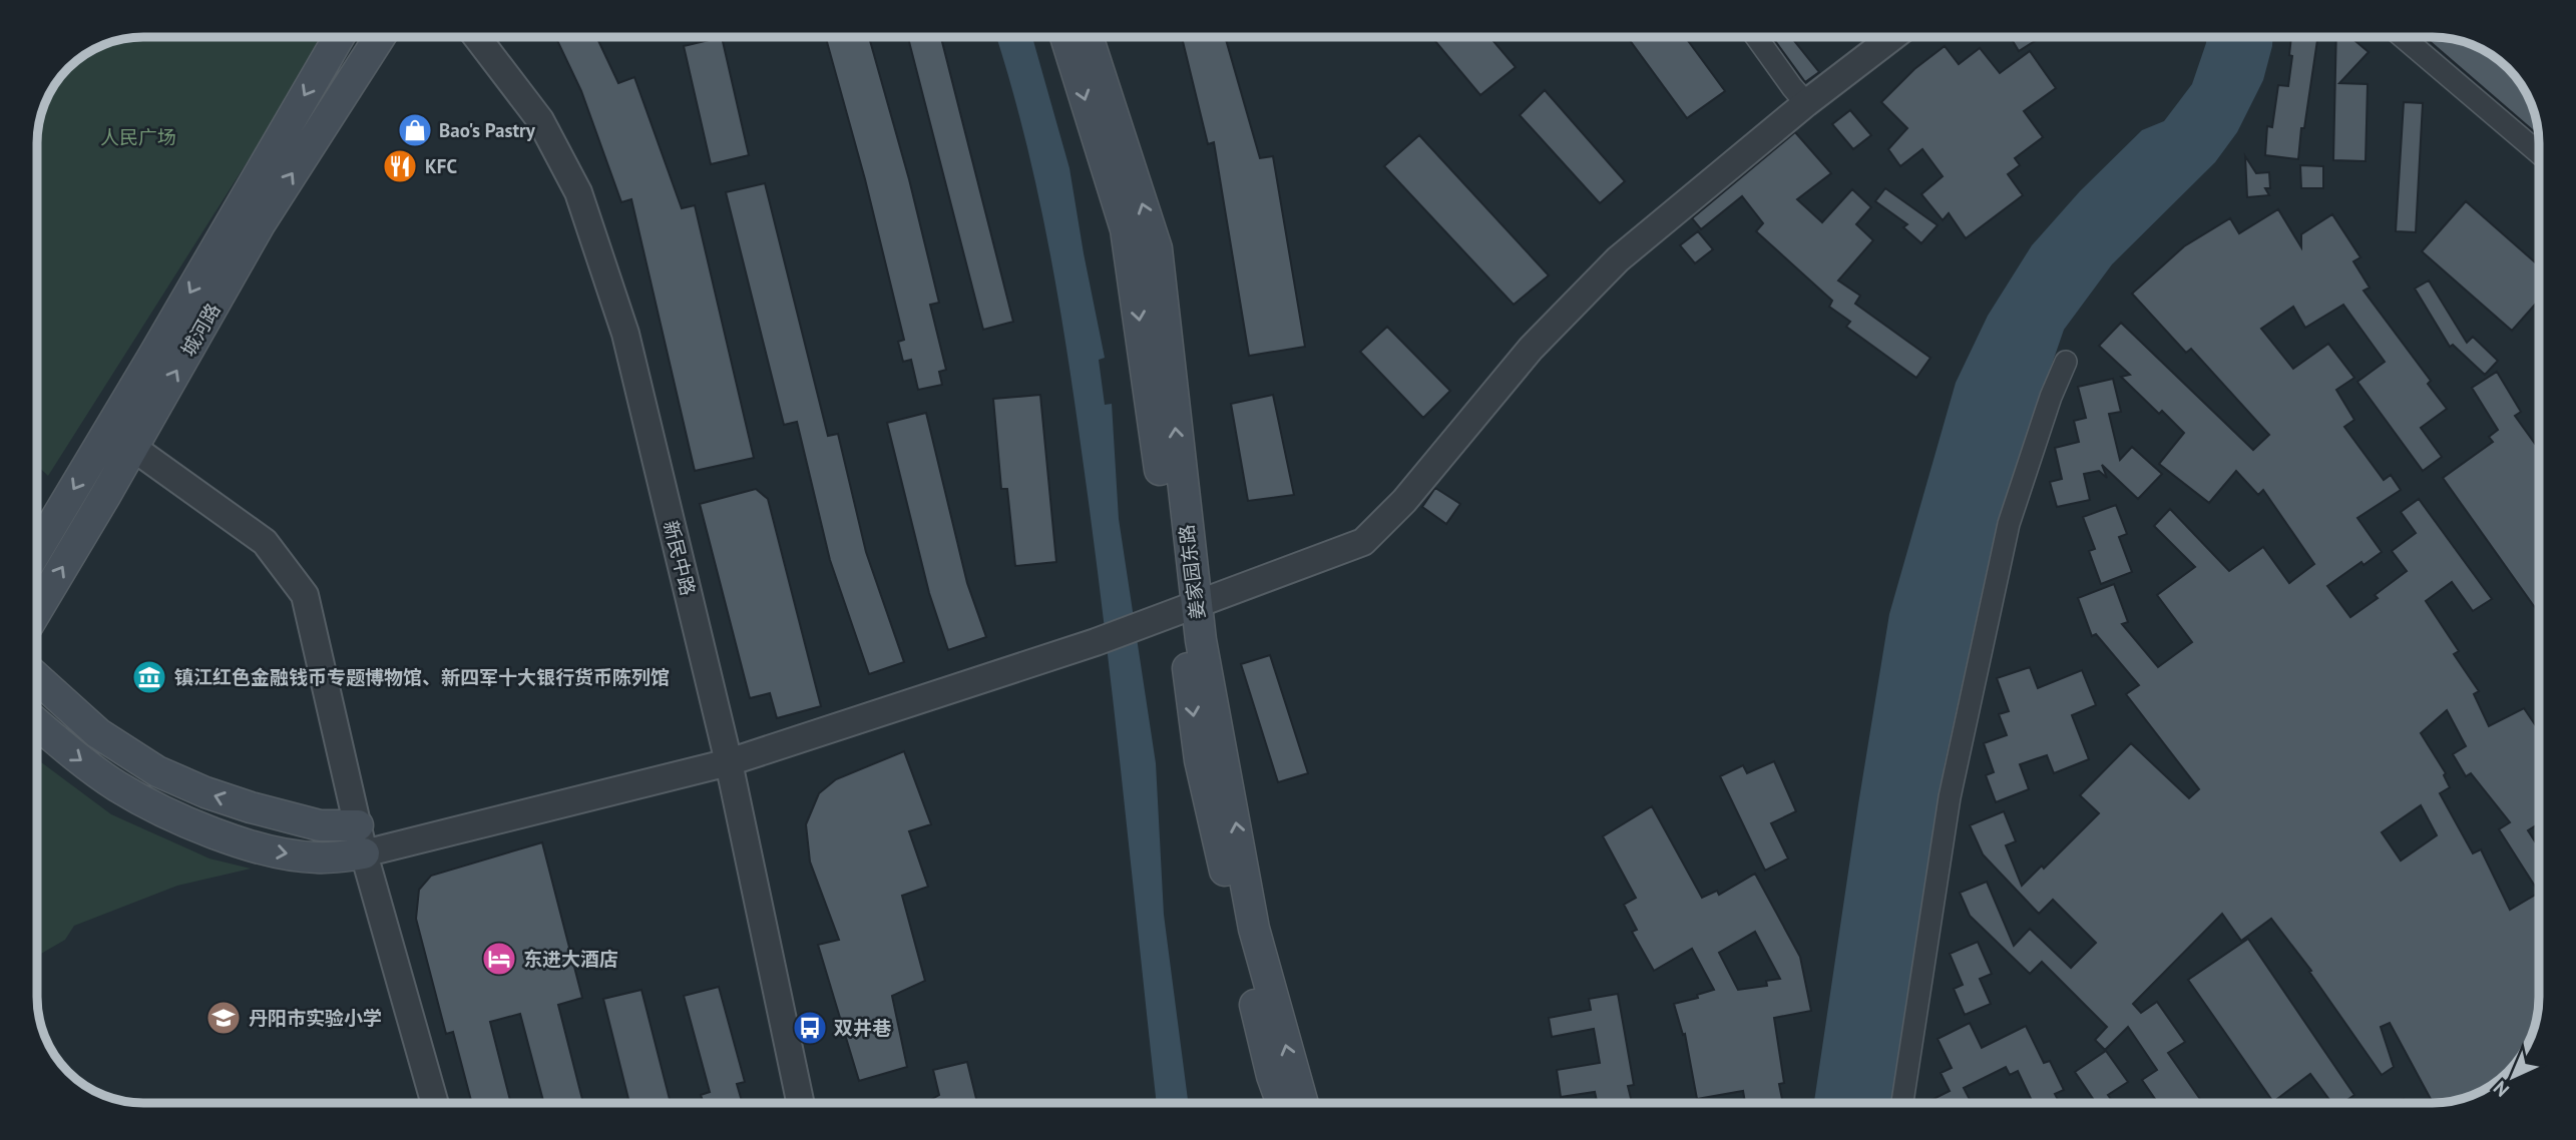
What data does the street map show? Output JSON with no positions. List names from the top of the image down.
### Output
{
  "streets": {
    "main road": ["城河路", "姜家园东路"],
    "street": ["新民中路"]
  },
  "parks": ["人民广场"],
  "places": {
    "shop": ["Bao's Pastry"],
    "restaurant": ["KFC"],
    "museum": ["镇江红色金融钱币专题博物馆、新四军十大银行货币陈列馆"],
    "hotel": ["东进大酒店"],
    "school or university": ["丹阳市实验小学"],
    "bus stop": ["双井巷"]
  },
  "north": "bottom left"
}
